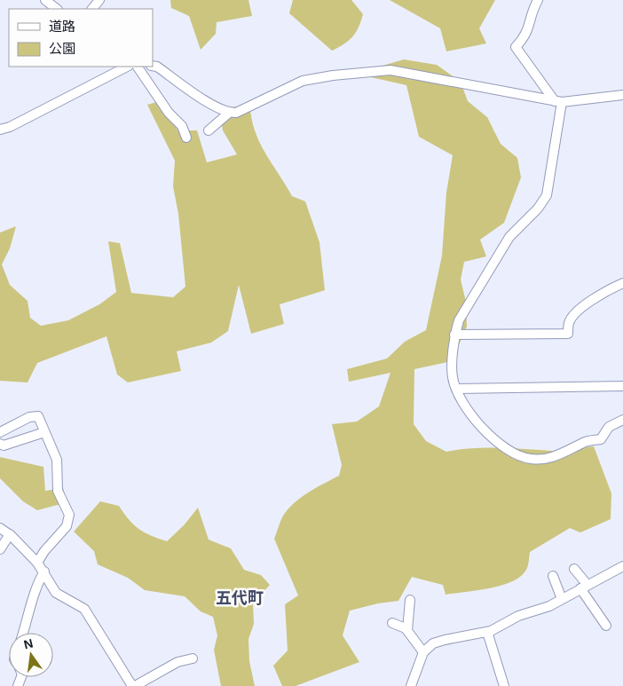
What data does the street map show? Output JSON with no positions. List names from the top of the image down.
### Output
{
  "districts": ["五代町"],
  "legend": ["道路", "公園"],
  "north": "top"
}
